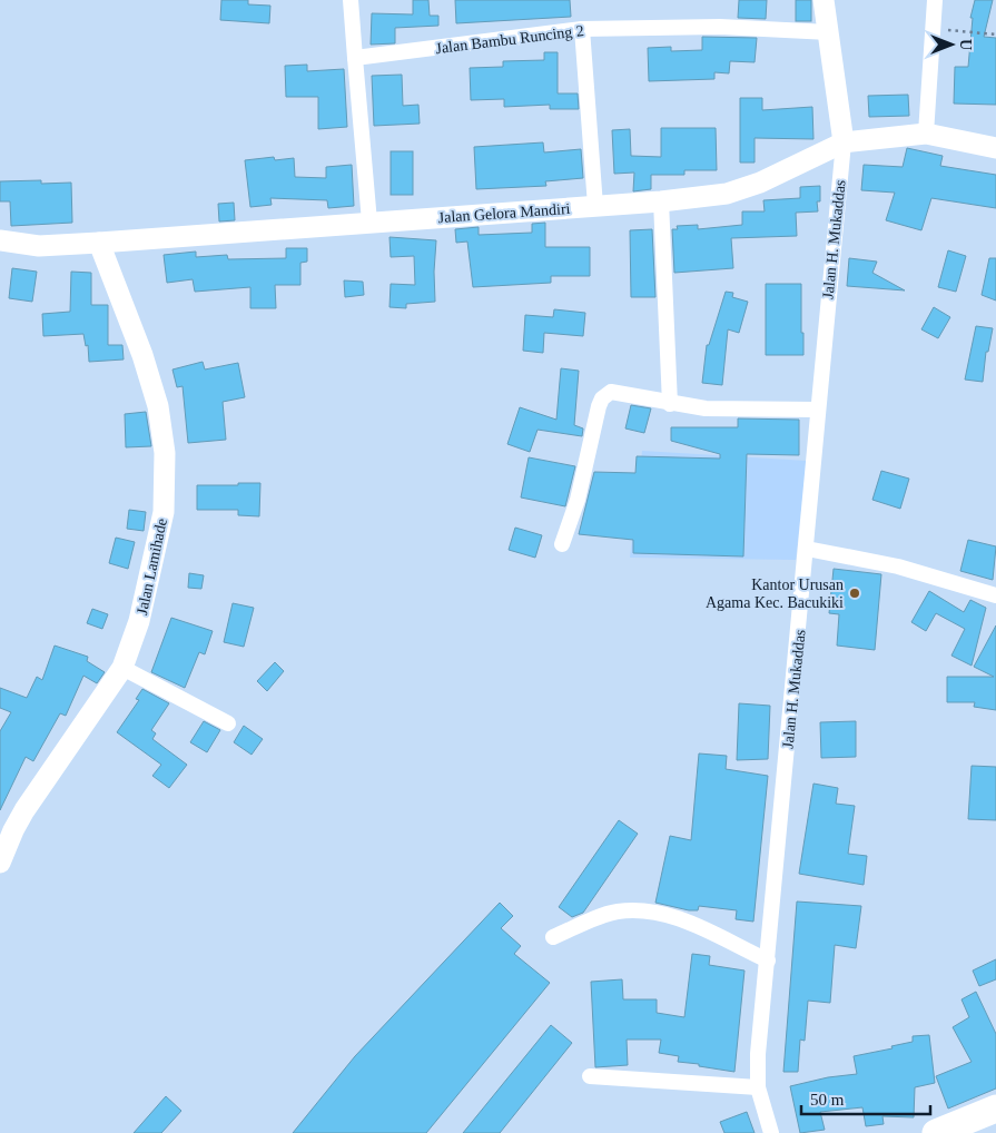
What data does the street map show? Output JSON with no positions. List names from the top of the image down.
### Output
{
  "streets": {
    "street": [
      "Jalan Bambu Runcing 2",
      "Jalan Gelora Mandiri",
      "Jalan H. Mukaddas",
      "Jalan Lamihade"
    ]
  },
  "crossings": [
    ["Jalan Gelora Mandiri", "Jalan H. Mukaddas"],
    ["Jalan Gelora Mandiri", "Jalan Lamihade"]
  ],
  "places": ["Kantor Urusan Agama Kec. Bacukiki"],
  "scale_bar": "50 m",
  "north": "right"
}
